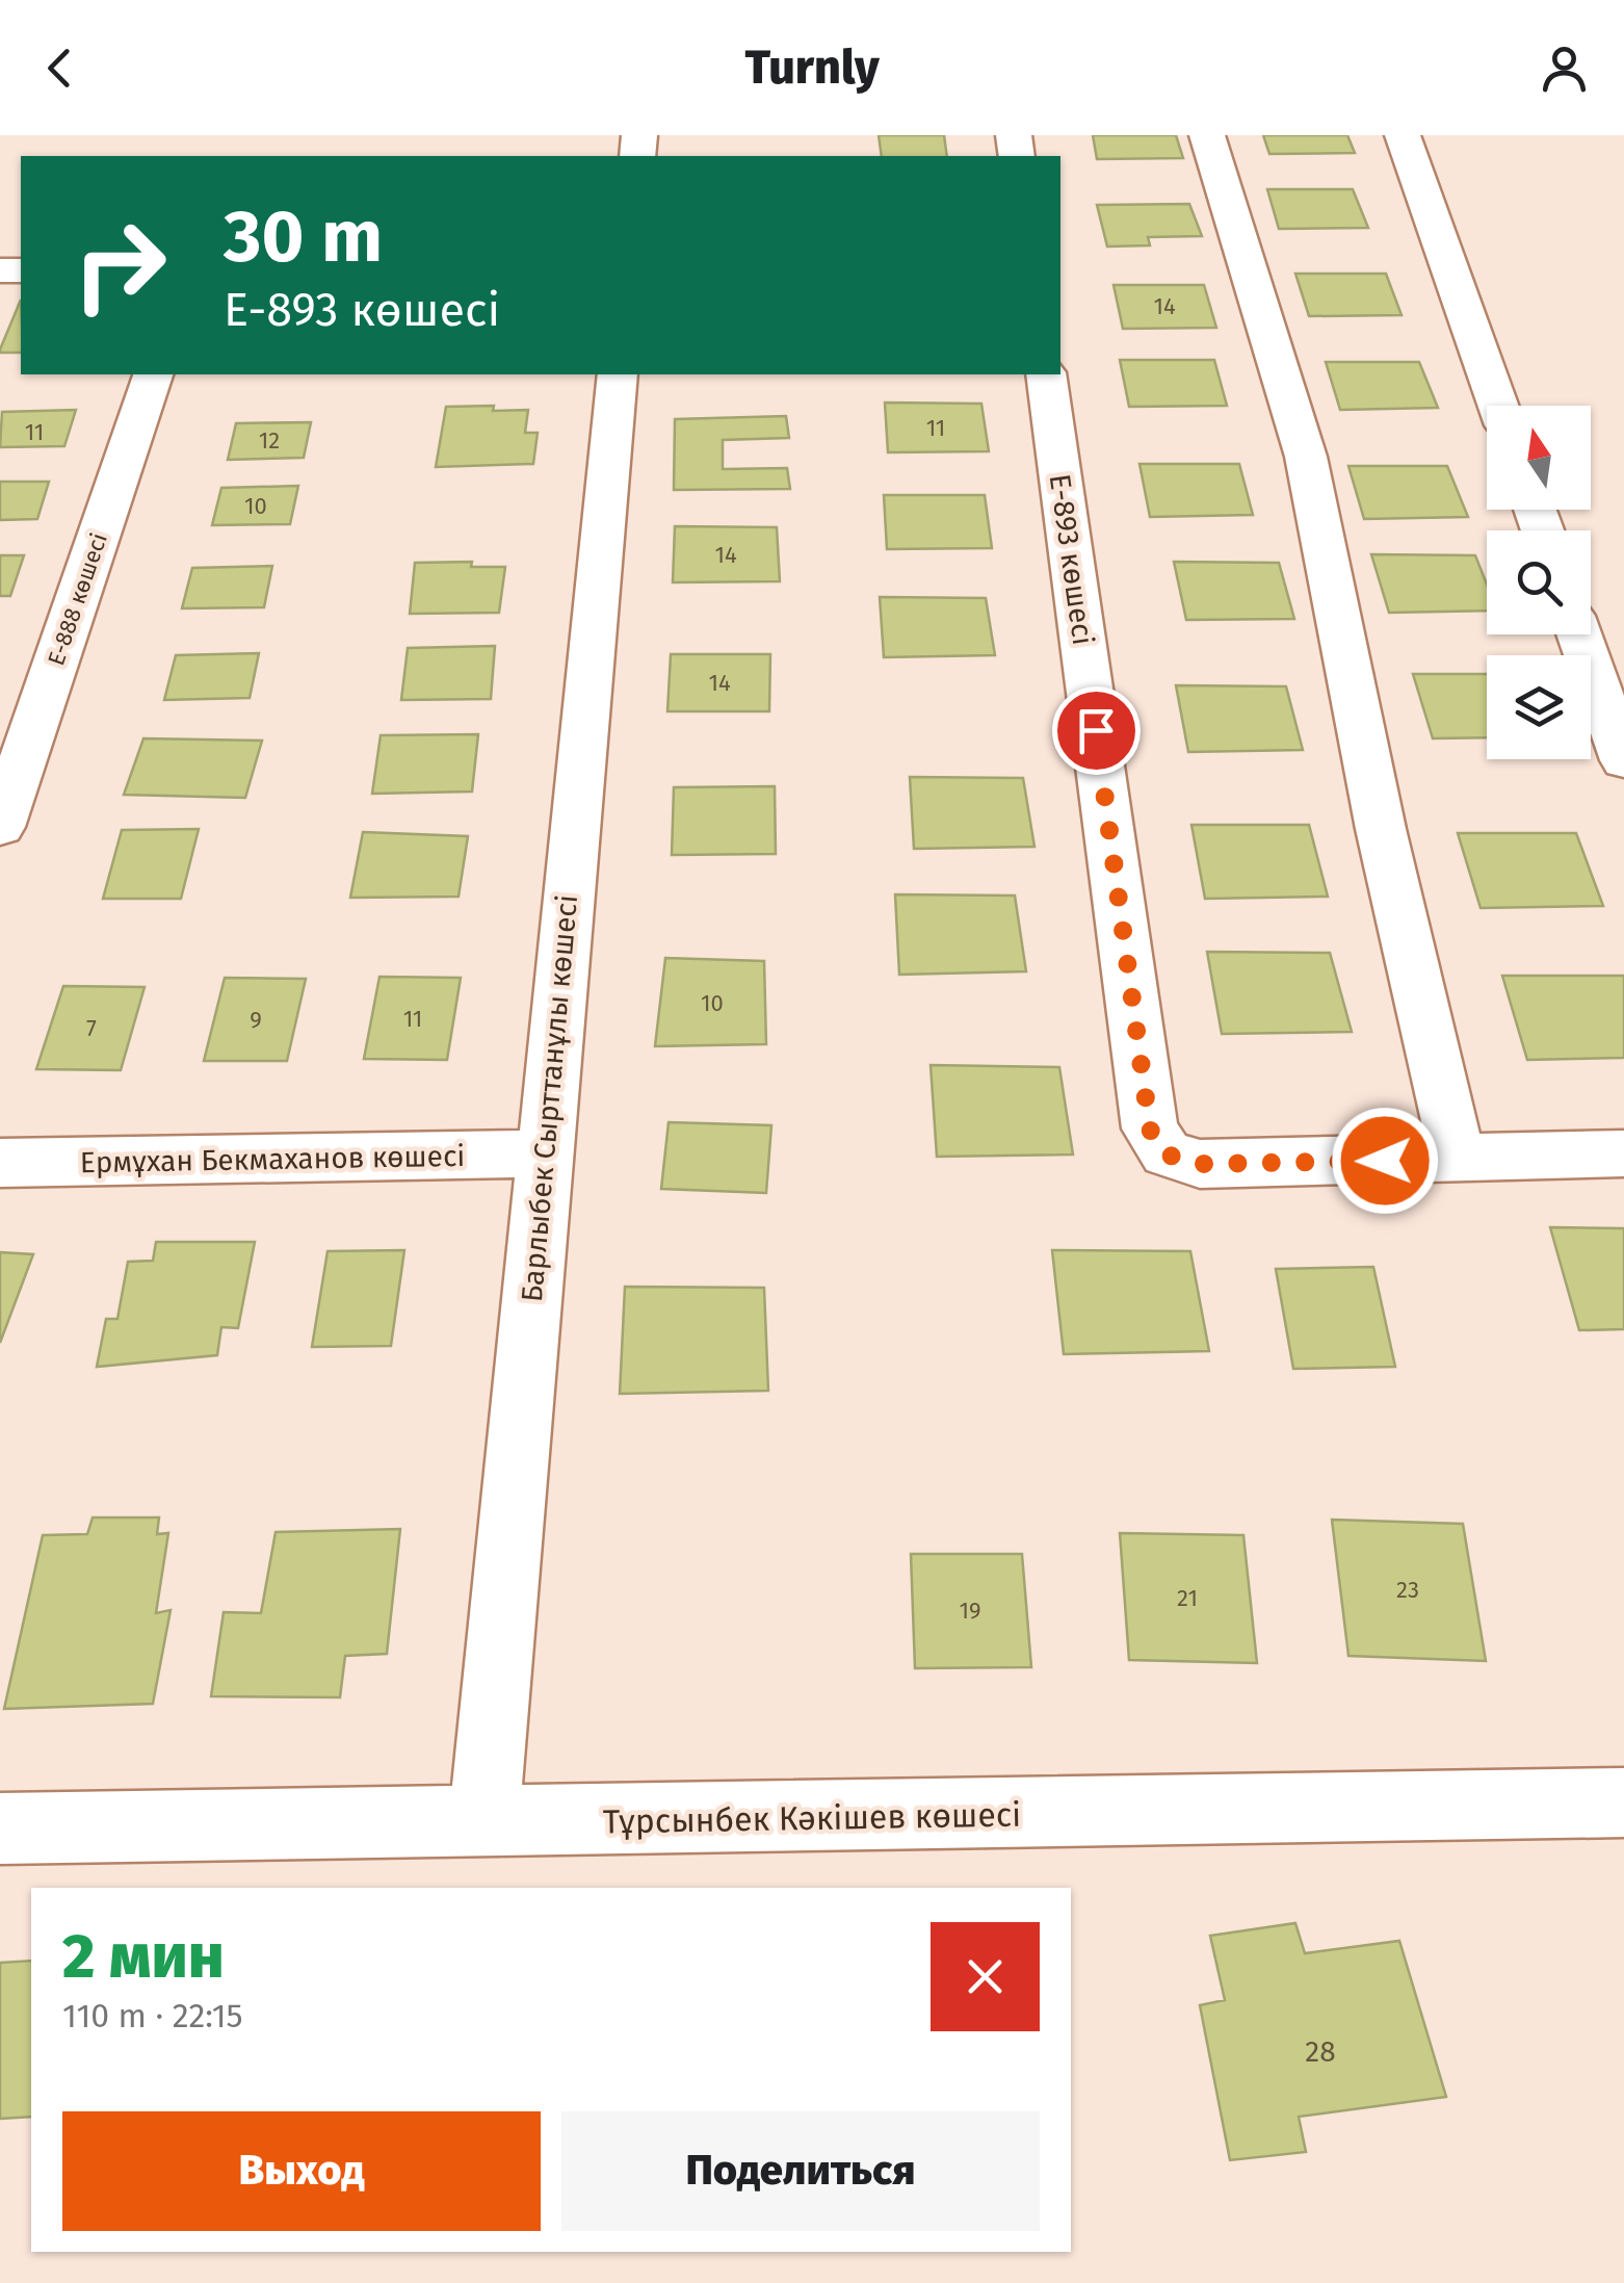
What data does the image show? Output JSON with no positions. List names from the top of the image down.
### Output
{
  "streets": {
    "street": [
      "Е-893 көшесі",
      "Е-888 көшесі",
      "Барлыбек Сырттанұлы көшесі",
      "Ермұхан Бекмаханов көшесі",
      "Тұрсынбек Кәкішев көшесі"
    ]
  },
  "crossings": [
    ["Барлыбек Сырттанұлы көшесі", "Ермұхан Бекмаханов көшесі"],
    ["Барлыбек Сырттанұлы көшесі", "Тұрсынбек Кәкішев көшесі"]
  ],
  "house_numbers": [
    "14",
    "11",
    "11",
    "12",
    "10",
    "14",
    "14",
    "10",
    "11",
    "9",
    "7",
    "23",
    "21",
    "19",
    "28"
  ],
  "north": "top",
  "page": {
    "header": "Turnly",
    "turn": ["30 m", "Е-893 көшесі"],
    "heading": ["2 мин", "110 m · 22:15"],
    "buttons": ["Выход", "Поделиться"]
  }
}
